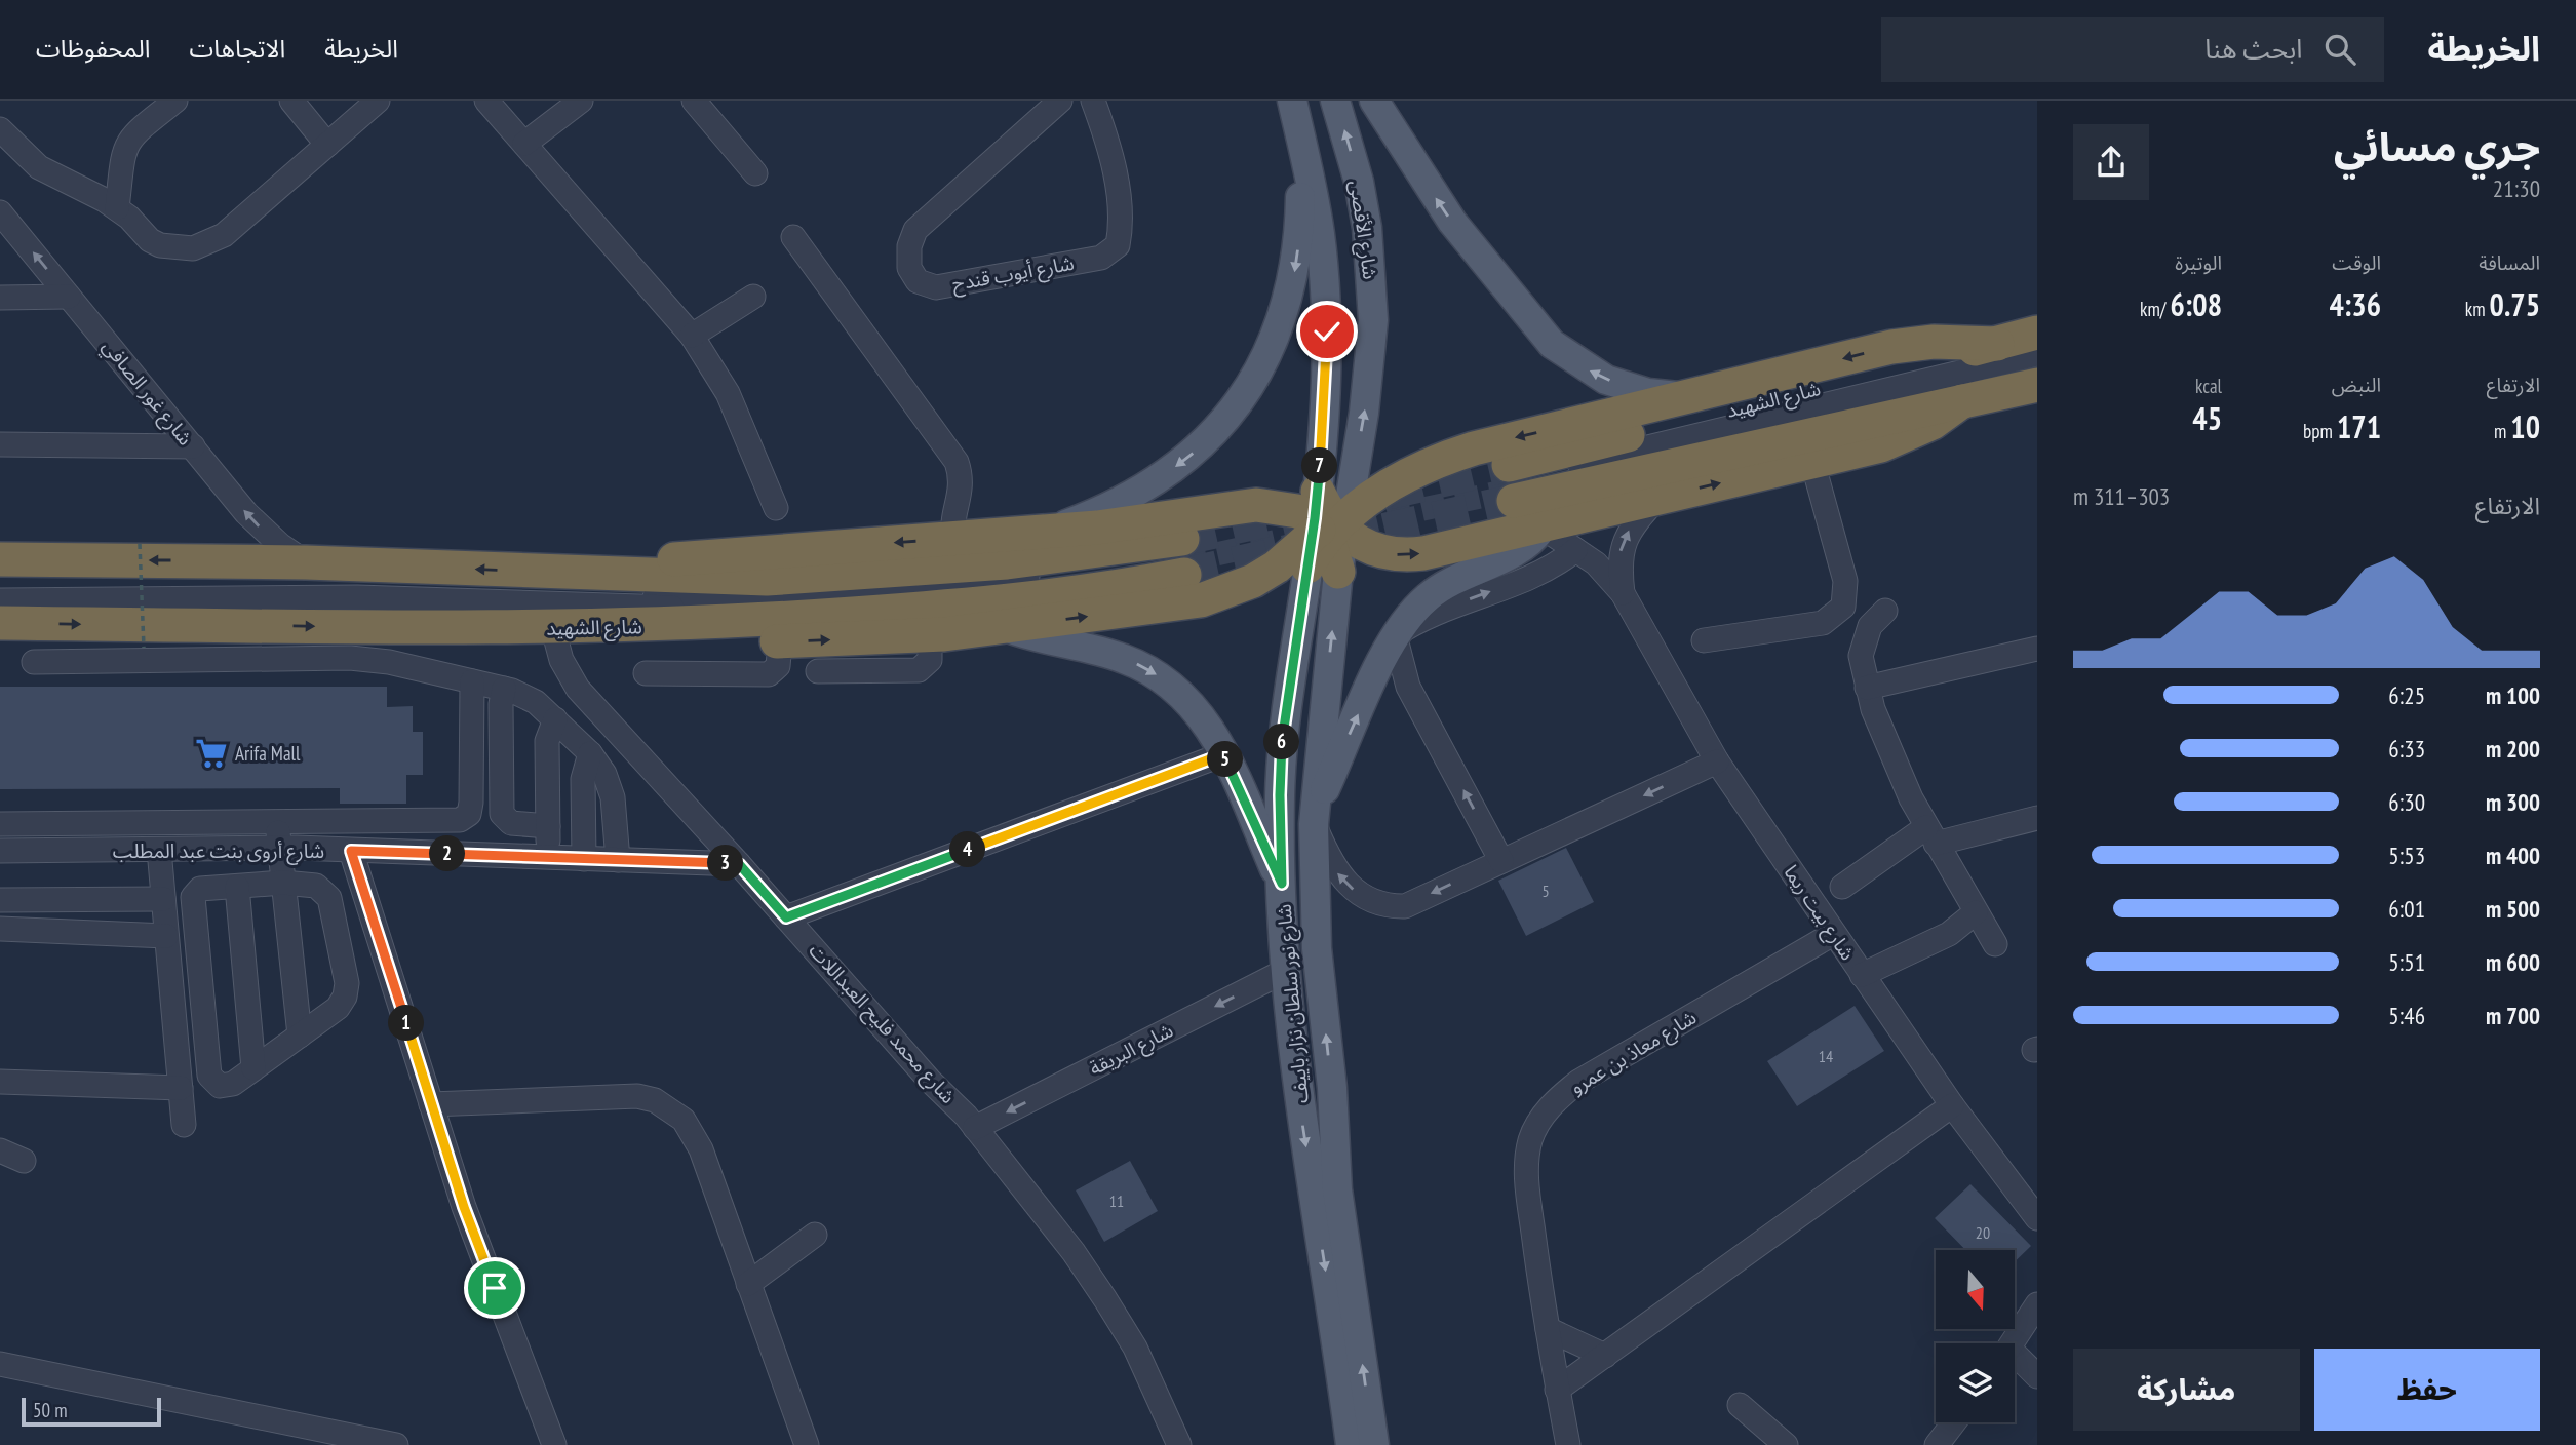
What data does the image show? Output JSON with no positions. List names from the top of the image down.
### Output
{
  "streets": {
    "highway": ["شارع الشهيد"],
    "main road": ["شارع الأقصى", "شارع نور سلطان نزار باييف"],
    "street": [
      "شارع أيوب قندح",
      "شارع غور الصافي",
      "شارع أروى بنت عبد المطلب",
      "شارع بيت ريما",
      "شارع محمد فليح العبداللات",
      "شارع البريقة",
      "شارع معاذ بن عمرو"
    ]
  },
  "crossings": [
    ["شارع الأقصى", "شارع نور سلطان نزار باييف"],
    ["شارع الشهيد", "شارع محمد فليح العبداللات"],
    ["شارع أروى بنت عبد المطلب", "شارع محمد فليح العبداللات"],
    ["شارع بيت ريما", "شارع معاذ بن عمرو"],
    ["شارع نور سلطان نزار باييف", "شارع البريقة"],
    ["شارع محمد فليح العبداللات", "شارع البريقة"]
  ],
  "one_way": ["شارع غور الصافي", "شارع البريقة"],
  "places": {
    "supermarket": ["Arifa Mall"]
  },
  "house_numbers": [
    "5",
    "14",
    "11",
    "20"
  ],
  "scale_bar": "50 m",
  "north": "bottom",
  "page": {
    "header": "الخريطة",
    "search": "ابحث هنا",
    "nav": ["الخريطة", "الاتجاهات", "المحفوظات"],
    "heading": ["جري مسائي", "21:30"],
    "stats": [
      ["المسافة", "0.75 km"],
      ["الوقت", "4:36"],
      ["الوتيرة", "6:08 /km"],
      ["الارتفاع", "10 m"],
      ["النبض", "171 bpm"],
      ["kcal", "45"]
    ],
    "pins": [
      "7",
      "6",
      "5",
      "4",
      "2",
      "3",
      "1"
    ],
    "chart": ["الارتفاع", "303–311 m"],
    "list": [
      {
        "name": "100 m",
        "note": "6:25"
      },
      {
        "name": "200 m",
        "note": "6:33"
      },
      {
        "name": "300 m",
        "note": "6:30"
      },
      {
        "name": "400 m",
        "note": "5:53"
      },
      {
        "name": "500 m",
        "note": "6:01"
      },
      {
        "name": "600 m",
        "note": "5:51"
      },
      {
        "name": "700 m",
        "note": "5:46"
      }
    ],
    "buttons": ["حفظ", "مشاركة"],
    "scale": "50 m"
  }
}
